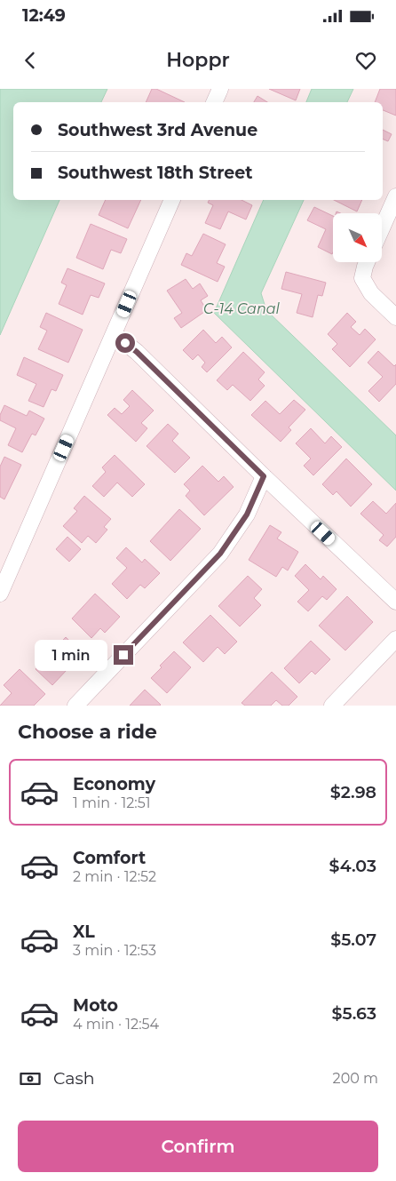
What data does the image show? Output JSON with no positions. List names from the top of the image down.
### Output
{
  "water": ["C-14 Canal"],
  "north": "bottom right",
  "page": {
    "status": "12:49",
    "header": "Hoppr",
    "banner": ["Southwest 3rd Avenue", "Southwest 18th Street"],
    "bubble": "1 min",
    "heading": "Choose a ride",
    "list": [
      {
        "name": "Economy",
        "note": "1 min · 12:51",
        "value": "$2.98"
      },
      {
        "name": "Comfort",
        "note": "2 min · 12:52",
        "value": "$4.03"
      },
      {
        "name": "XL",
        "note": "3 min · 12:53",
        "value": "$5.07"
      },
      {
        "name": "Moto",
        "note": "4 min · 12:54",
        "value": "$5.63"
      }
    ],
    "pay": ["Cash", "200 m"],
    "buttons": "Confirm"
  }
}
